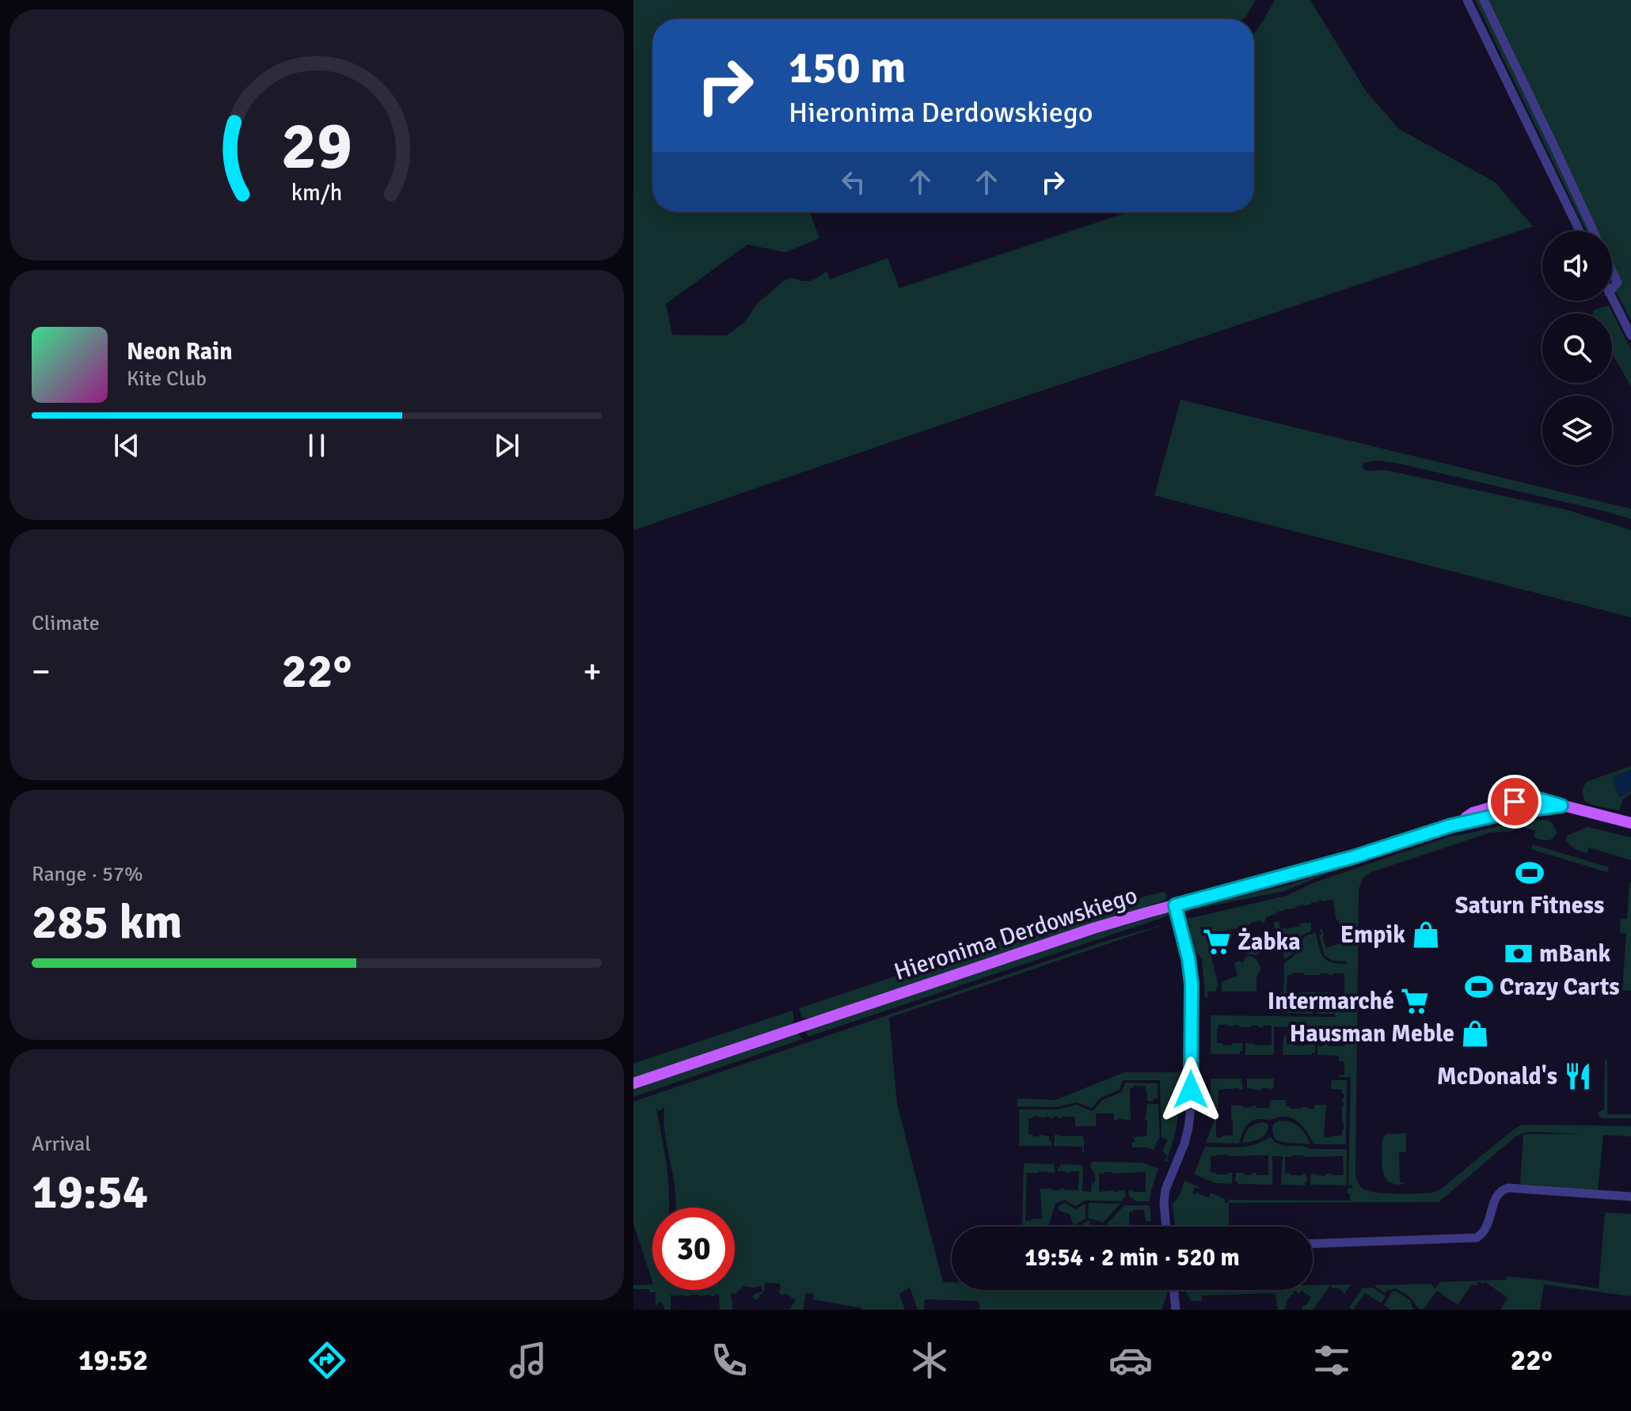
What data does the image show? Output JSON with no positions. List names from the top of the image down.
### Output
{
  "streets": {
    "main road": ["Hieronima Derdowskiego"]
  },
  "places": {
    "sports": ["Saturn Fitness", "Crazy Carts"],
    "shop": ["Empik", "Hausman Meble"],
    "supermarket": ["Żabka", "Intermarché"],
    "bank": ["mBank"],
    "restaurant": ["McDonald's"]
  },
  "page": {
    "turn": ["150 m", "Hieronima Derdowskiego"],
    "song": ["Neon Rain", "Kite Club"],
    "tile": [
      "Climate",
      ["Range · 57%", "285 km"],
      ["Arrival", "19:54"]
    ],
    "heat": ["−", "22°", "+"],
    "limit": "30",
    "trip": "19:54 · 2 min · 520 m",
    "tabs": ["19:52", "22°"],
    "gauge": ["29", "km/h"]
  }
}
